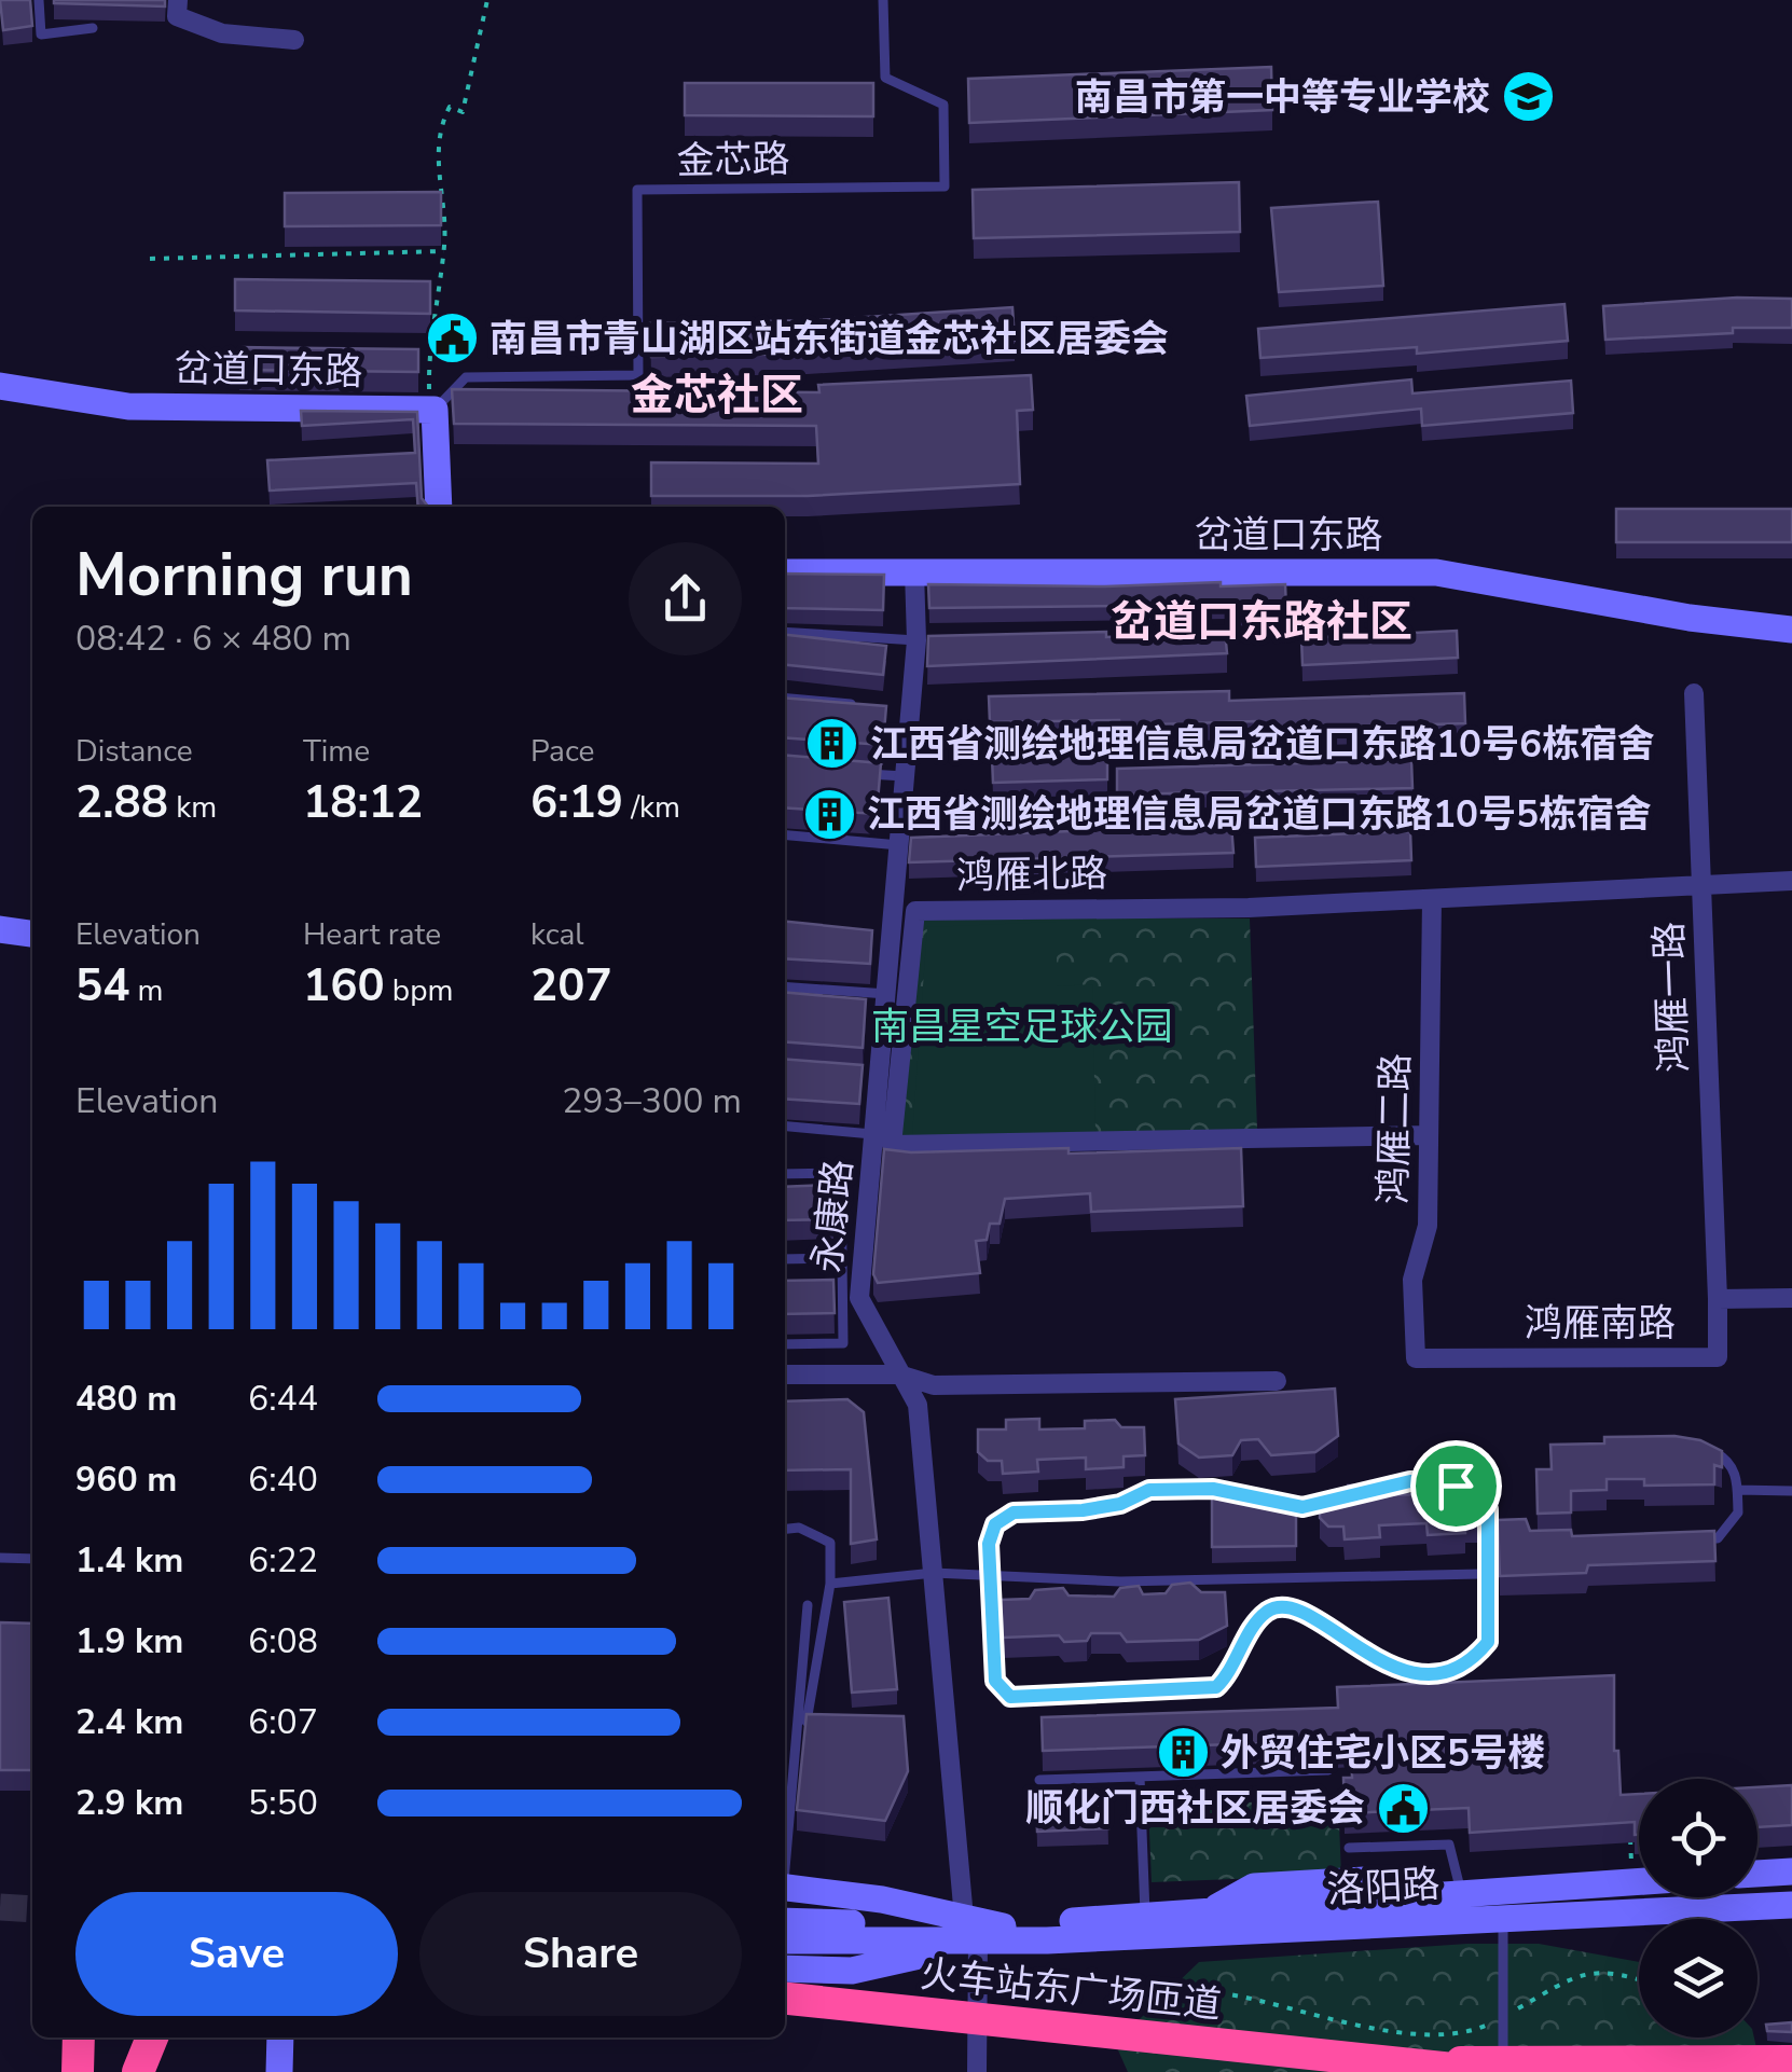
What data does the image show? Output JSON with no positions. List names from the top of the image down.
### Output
{
  "streets": {
    "highway": ["火车站东广场匝道"],
    "street": [
      "岔道口东路",
      "鸿雁北路",
      "鸿雁一路",
      "鸿雁二路",
      "永康路",
      "鸿雁南路",
      "洛阳路"
    ],
    "lane": ["金芯路"]
  },
  "crossings": [
    ["金芯路", "岔道口东路"],
    ["岔道口东路", "永康路"],
    ["鸿雁北路", "鸿雁一路"],
    ["鸿雁北路", "鸿雁二路"],
    ["鸿雁一路", "鸿雁南路"],
    ["鸿雁二路", "鸿雁南路"],
    ["永康路", "洛阳路"]
  ],
  "districts": ["金芯社区", "岔道口东路社区"],
  "parks": ["南昌星空足球公园"],
  "places": {
    "school or university": ["南昌市第一中等专业学校"],
    "public building": ["南昌市青山湖区站东街道金芯社区居委会", "顺化门西社区居委会"],
    "building": ["江西省测绘地理信息局岔道口东路10号6栋宿舍", "江西省测绘地理信息局岔道口东路10号5栋宿舍", "外贸住宅小区5号楼"]
  },
  "page": {
    "heading": ["Morning run", "08:42 · 6 × 480 m"],
    "stats": [
      ["Distance", "2.88 km"],
      ["Time", "18:12"],
      ["Pace", "6:19 /km"],
      ["Elevation", "54 m"],
      ["Heart rate", "160 bpm"],
      ["kcal", "207"]
    ],
    "chart": ["Elevation", "293–300 m"],
    "list": [
      {
        "name": "480 m",
        "note": "6:44"
      },
      {
        "name": "960 m",
        "note": "6:40"
      },
      {
        "name": "1.4 km",
        "note": "6:22"
      },
      {
        "name": "1.9 km",
        "note": "6:08"
      },
      {
        "name": "2.4 km",
        "note": "6:07"
      },
      {
        "name": "2.9 km",
        "note": "5:50"
      }
    ],
    "buttons": ["Save", "Share"]
  }
}
